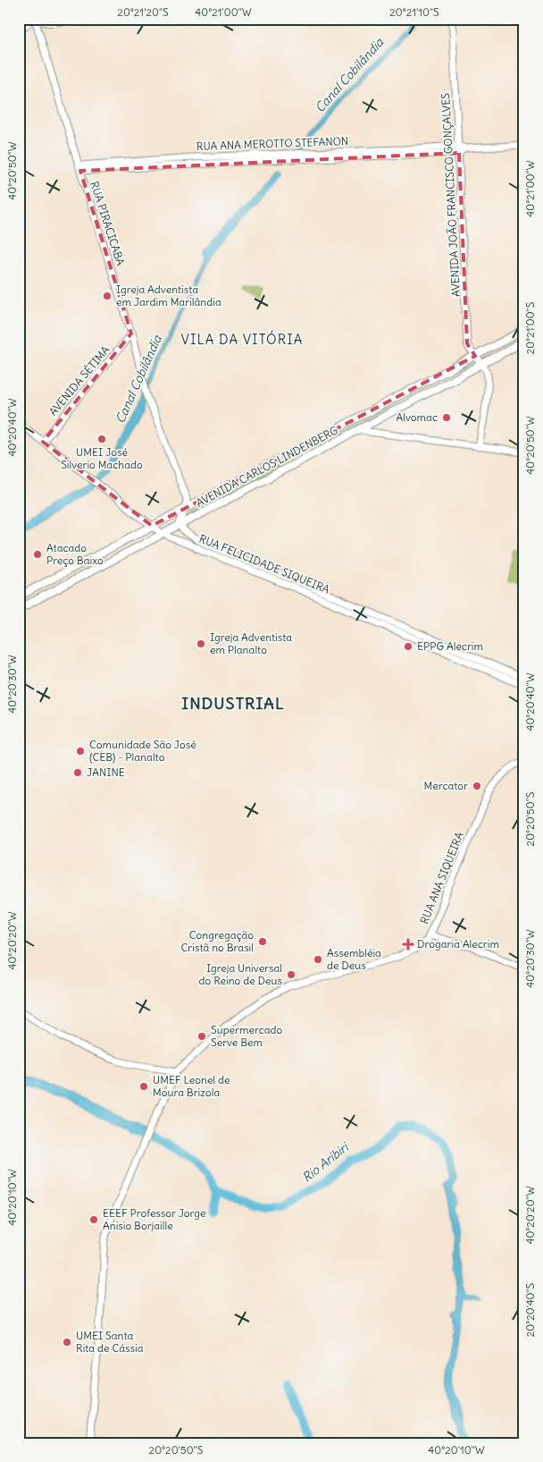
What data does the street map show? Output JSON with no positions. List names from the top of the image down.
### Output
{
  "streets": {
    "main road": ["AVENIDA CARLOS LINDENBERG"],
    "street": [
      "RUA ANA MEROTTO STEFANON",
      "AVENIDA JOÃO FRANCISCO GONÇALVES",
      "RUA PIRACICABA",
      "AVENIDA SÉTIMA",
      "RUA FELICIDADE SIQUEIRA",
      "RUA ANA SIQUEIRA"
    ]
  },
  "crossings": [
    ["RUA ANA MEROTTO STEFANON", "AVENIDA JOÃO FRANCISCO GONÇALVES"],
    ["RUA ANA MEROTTO STEFANON", "RUA PIRACICABA"],
    ["AVENIDA JOÃO FRANCISCO GONÇALVES", "AVENIDA CARLOS LINDENBERG"],
    ["RUA PIRACICABA", "AVENIDA SÉTIMA"],
    ["RUA PIRACICABA", "AVENIDA CARLOS LINDENBERG"],
    ["AVENIDA SÉTIMA", "RUA FELICIDADE SIQUEIRA"],
    ["AVENIDA CARLOS LINDENBERG", "RUA FELICIDADE SIQUEIRA"]
  ],
  "districts": ["VILA DA VITÓRIA", "INDUSTRIAL"],
  "water": ["Canal Cobilândia", "Rio Aribiri"],
  "places": {
    "other": [
      "Igreja Adventista em Jardim Marilândia",
      "Alvomac",
      "UMEI José Silverio Machado",
      "Atacado Preço Baixo",
      "Igreja Adventista em Planalto",
      "EPPG Alecrim",
      "Comunidade São José (CEB) - Planalto",
      "JANINE",
      "Mercator",
      "Congregação Cristã no Brasil",
      "Assembléia de Deus",
      "Igreja Universal do Reino de Deus",
      "Supermercado Serve Bem",
      "UMEF Leonel de Moura Brizola",
      "EEEF Professor Jorge Anisio Borjaille",
      "UMEI Santa Rita de Cássia"
    ],
    "health": ["Drogaria Alecrim"]
  },
  "coordinates": [
    "20°21'20\"S",
    "40°21'00\"W",
    "20°21'10\"S",
    "40°20'50\"W",
    "20°21'00\"S",
    "40°20'40\"W",
    "40°20'30\"W",
    "20°20'50\"S",
    "40°20'20\"W",
    "40°20'10\"W",
    "20°20'40\"S"
  ]
}
